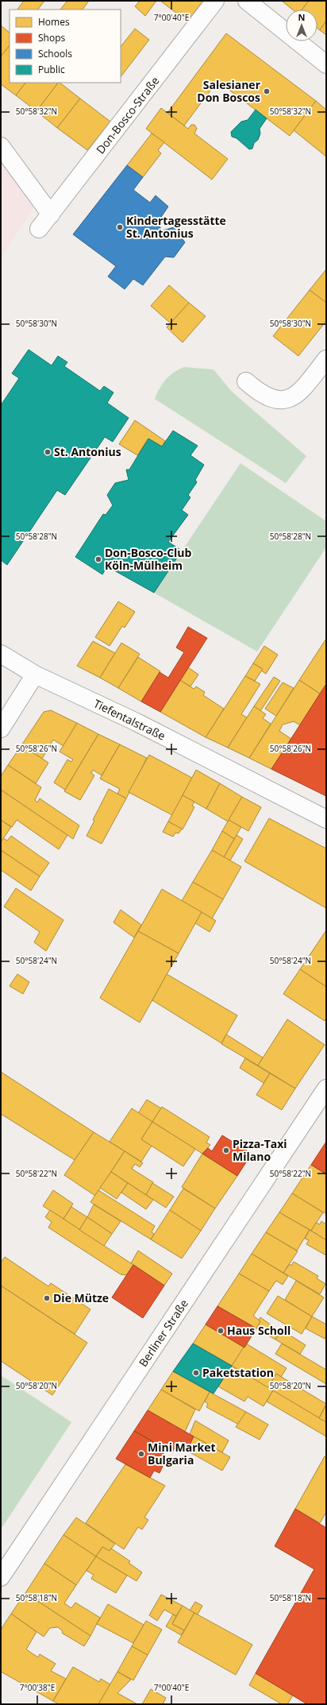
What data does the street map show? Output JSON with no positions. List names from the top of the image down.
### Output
{
  "streets": {
    "street": ["Don-Bosco-Straße", "Tiefentalstraße", "Berliner Straße"]
  },
  "places": [
    "Salesianer Don Boscos",
    "Kindertagesstätte St. Antonius",
    "St. Antonius",
    "Don-Bosco-Club Köln-Mülheim",
    "Pizza-Taxi Milano",
    "Die Mütze",
    "Haus Scholl",
    "Paketstation",
    "Mini Market Bulgaria"
  ],
  "legend": [
    "Homes",
    "Shops",
    "Schools",
    "Public"
  ],
  "north": "top",
  "coordinates": [
    "7°00'40\"E",
    "50°58'32\"N",
    "50°58'30\"N",
    "50°58'28\"N",
    "50°58'26\"N",
    "50°58'24\"N",
    "50°58'22\"N",
    "50°58'20\"N",
    "50°58'18\"N",
    "7°00'38\"E"
  ]
}
